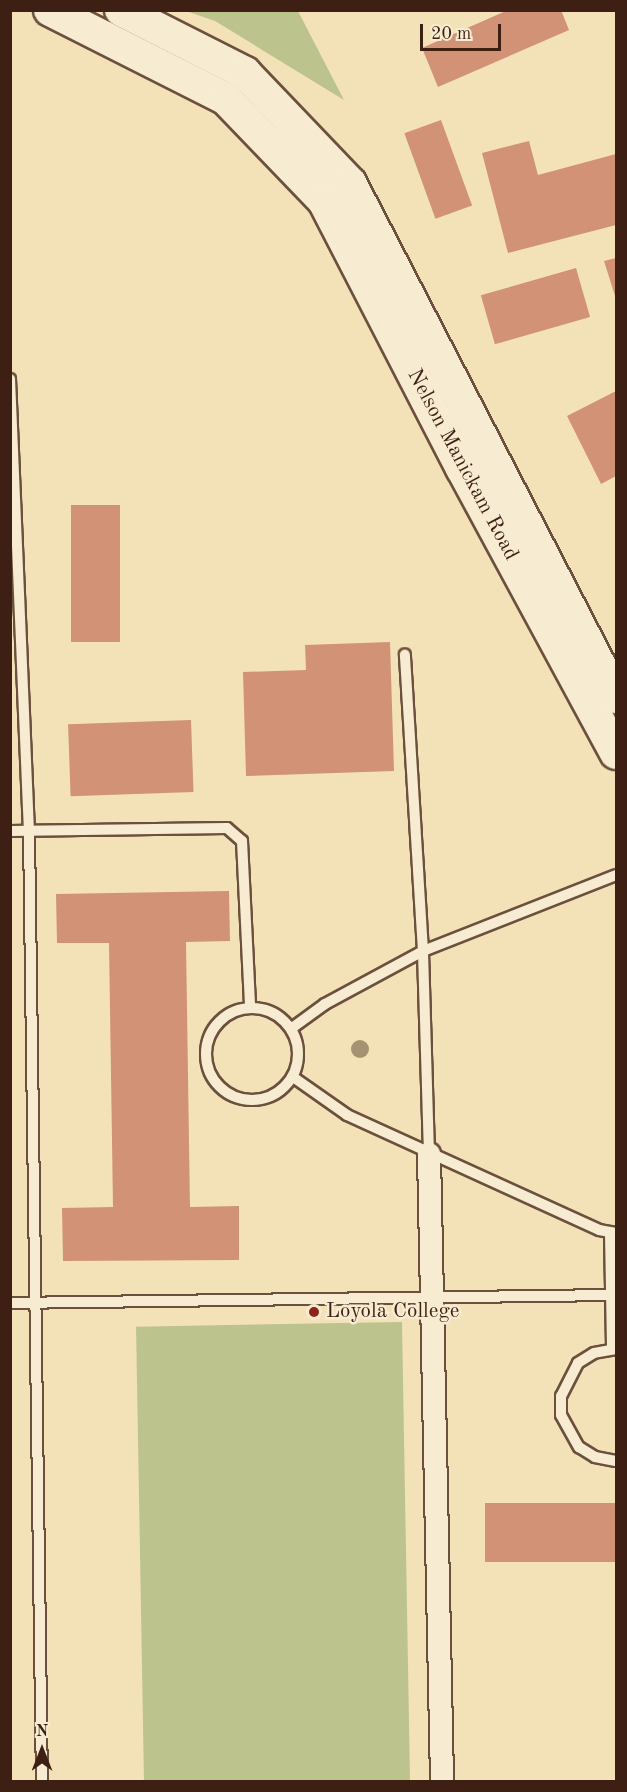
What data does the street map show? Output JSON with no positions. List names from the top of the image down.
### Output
{
  "streets": {
    "main road": ["Nelson Manickam Road"]
  },
  "places": ["Loyola College"],
  "scale_bar": "20 m",
  "north": "top"
}
